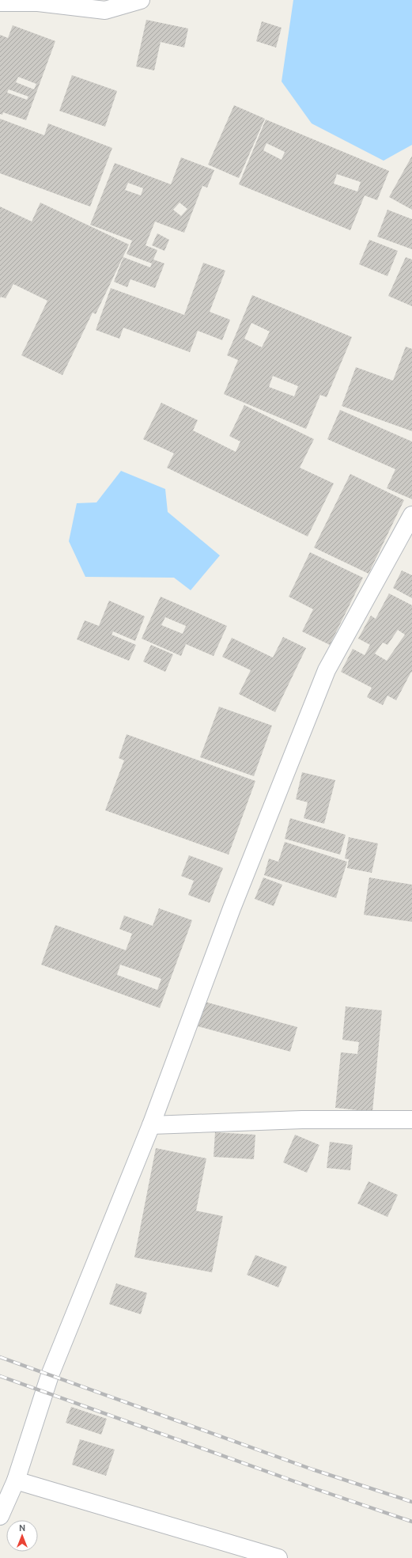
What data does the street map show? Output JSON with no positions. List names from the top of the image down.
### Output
{
  "north": "top"
}
